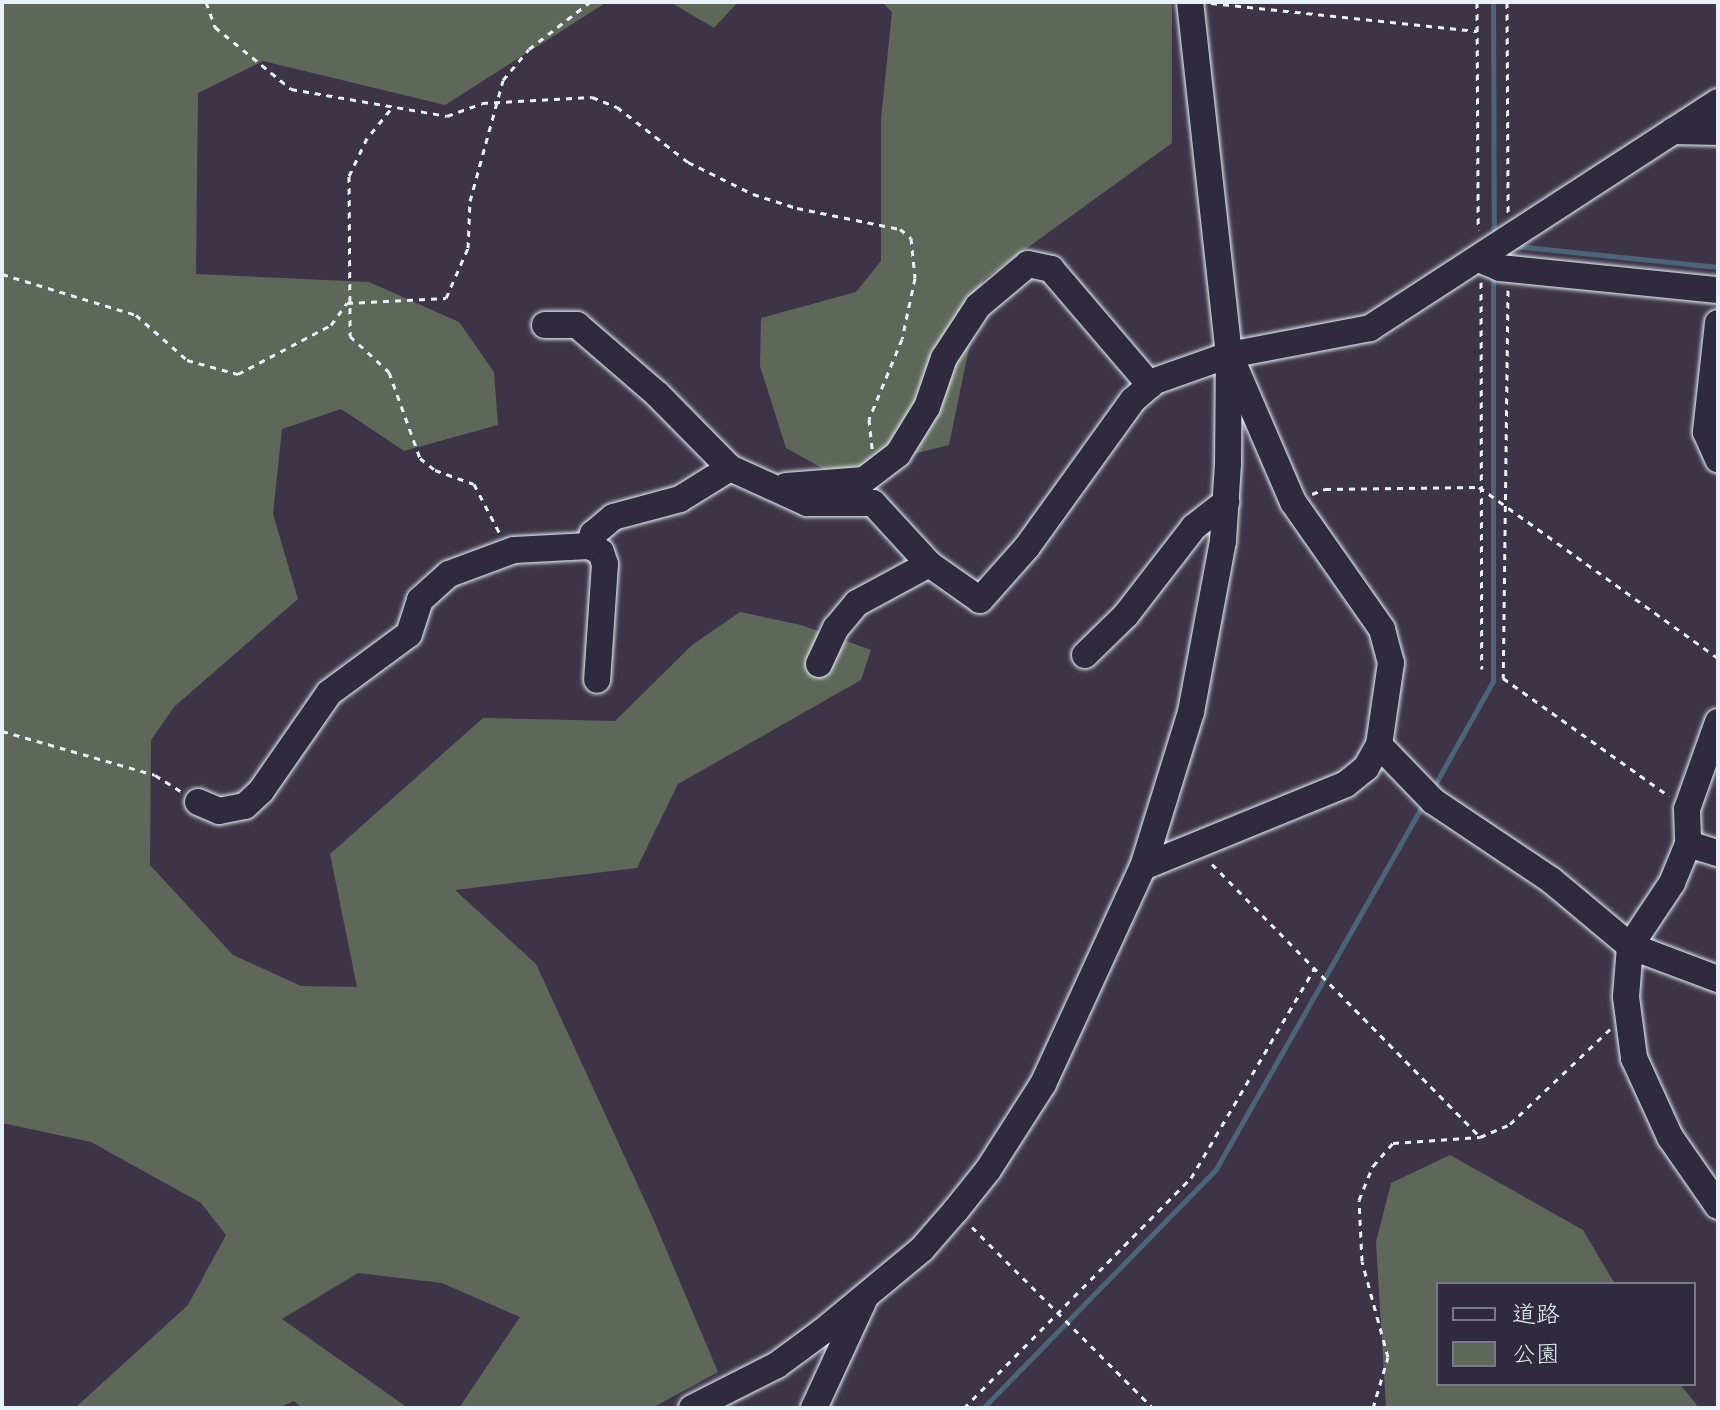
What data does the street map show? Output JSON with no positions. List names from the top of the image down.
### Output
{
  "legend": ["道路", "公園"]
}
